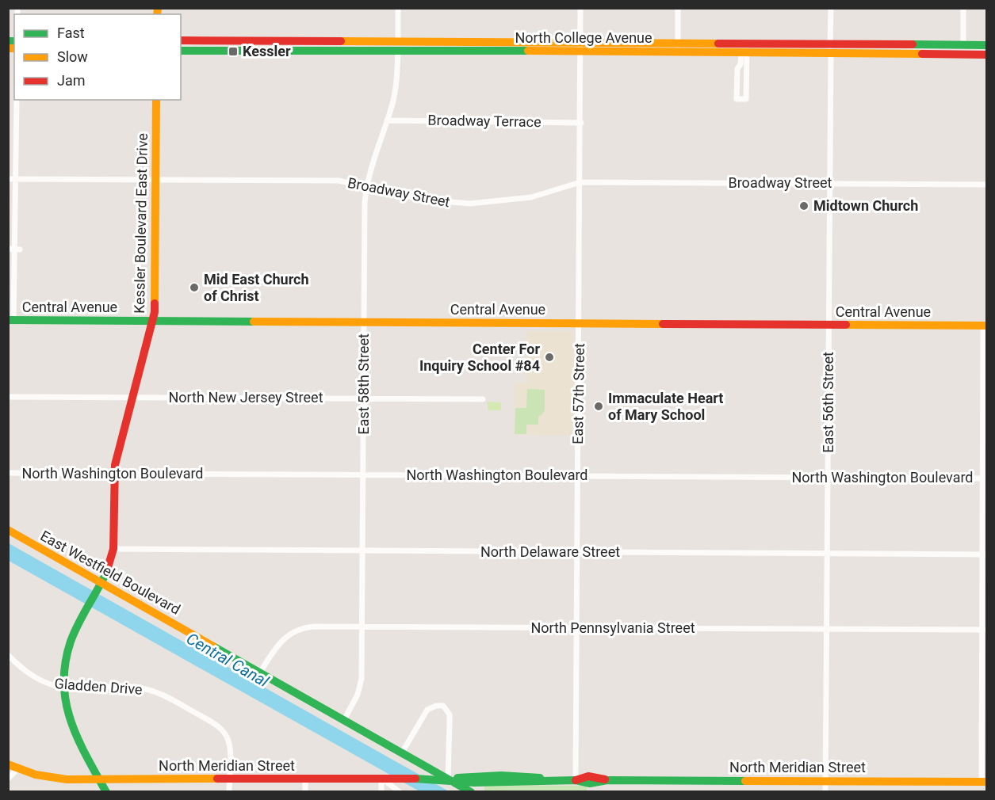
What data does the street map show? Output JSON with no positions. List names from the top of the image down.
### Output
{
  "streets": {
    "main road": [
      "North College Avenue",
      "Kessler Boulevard East Drive",
      "Central Avenue",
      "East Westfield Boulevard",
      "North Meridian Street"
    ],
    "street": [
      "Broadway Terrace",
      "Broadway Street",
      "East 58th Street",
      "East 57th Street",
      "North New Jersey Street",
      "East 56th Street",
      "North Washington Boulevard",
      "North Delaware Street",
      "North Pennsylvania Street",
      "Gladden Drive"
    ]
  },
  "crossings": [
    ["North College Avenue", "East 58th Street"],
    ["North College Avenue", "East 57th Street"],
    ["North College Avenue", "East 56th Street"],
    ["Broadway Terrace", "East 58th Street"],
    ["Broadway Terrace", "East 57th Street"],
    ["Broadway Street", "Kessler Boulevard East Drive"],
    ["Broadway Street", "East 58th Street"],
    ["Broadway Street", "East 57th Street"],
    ["Broadway Street", "East 56th Street"],
    ["Kessler Boulevard East Drive", "Central Avenue"],
    ["Kessler Boulevard East Drive", "North New Jersey Street"],
    ["Kessler Boulevard East Drive", "North Washington Boulevard"],
    ["Kessler Boulevard East Drive", "North Delaware Street"],
    ["Kessler Boulevard East Drive", "East Westfield Boulevard"],
    ["Kessler Boulevard East Drive", "Gladden Drive"],
    ["Kessler Boulevard East Drive", "North Meridian Street"],
    ["Central Avenue", "East 58th Street"],
    ["Central Avenue", "East 57th Street"],
    ["Central Avenue", "East 56th Street"],
    ["East 58th Street", "North New Jersey Street"],
    ["East 58th Street", "North Washington Boulevard"],
    ["East 58th Street", "North Delaware Street"],
    ["East 58th Street", "East Westfield Boulevard"],
    ["East 58th Street", "North Pennsylvania Street"],
    ["East 57th Street", "North Washington Boulevard"],
    ["East 57th Street", "North Delaware Street"],
    ["East 57th Street", "North Pennsylvania Street"],
    ["East 57th Street", "North Meridian Street"],
    ["East 56th Street", "North Washington Boulevard"],
    ["East 56th Street", "North Delaware Street"],
    ["East 56th Street", "North Pennsylvania Street"],
    ["East 56th Street", "North Meridian Street"],
    ["East Westfield Boulevard", "North Pennsylvania Street"],
    ["East Westfield Boulevard", "North Meridian Street"],
    ["Gladden Drive", "North Meridian Street"]
  ],
  "water": ["Central Canal"],
  "places": {
    "transit": ["Kessler"],
    "other": [
      "Midtown Church",
      "Mid East Church of Christ",
      "Center For Inquiry School #84",
      "Immaculate Heart of Mary School"
    ]
  },
  "legend": ["Fast", "Slow", "Jam"]
}
